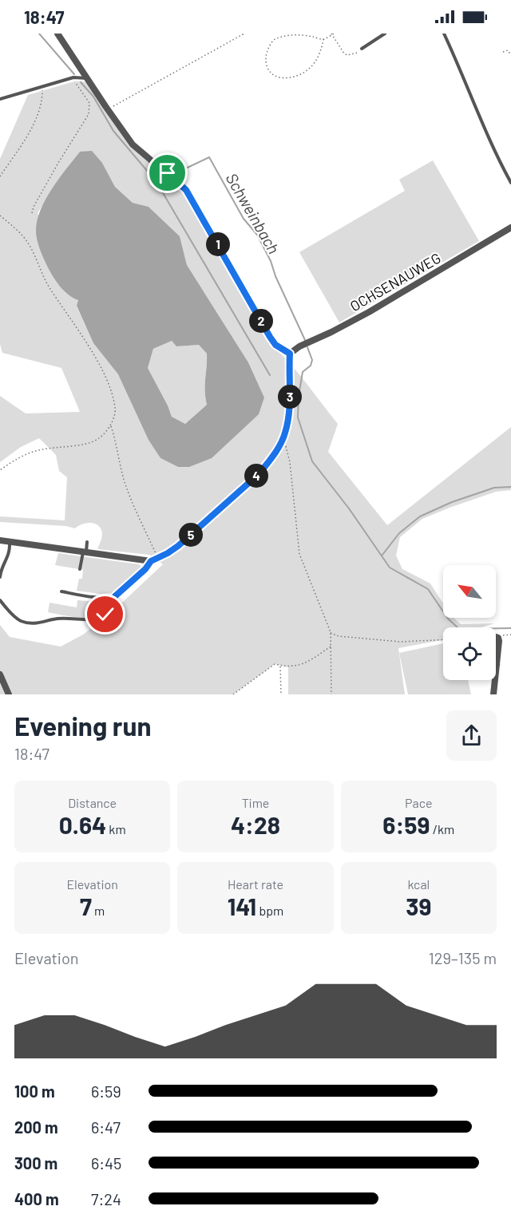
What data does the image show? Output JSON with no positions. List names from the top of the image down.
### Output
{
  "streets": {
    "street": ["OCHSENAUWEG"]
  },
  "water": ["Schweinbach"],
  "north": "top left",
  "page": {
    "status": "18:47",
    "pins": [
      "1",
      "2",
      "3",
      "4",
      "5"
    ],
    "heading": ["Evening run", "18:47"],
    "stats": [
      ["Distance", "0.64 km"],
      ["Time", "4:28"],
      ["Pace", "6:59 /km"],
      ["Elevation", "7 m"],
      ["Heart rate", "141 bpm"],
      ["kcal", "39"]
    ],
    "chart": ["Elevation", "129–135 m"],
    "list": [
      {
        "name": "100 m",
        "note": "6:59"
      },
      {
        "name": "200 m",
        "note": "6:47"
      },
      {
        "name": "300 m",
        "note": "6:45"
      },
      {
        "name": "400 m",
        "note": "7:24"
      }
    ]
  }
}
